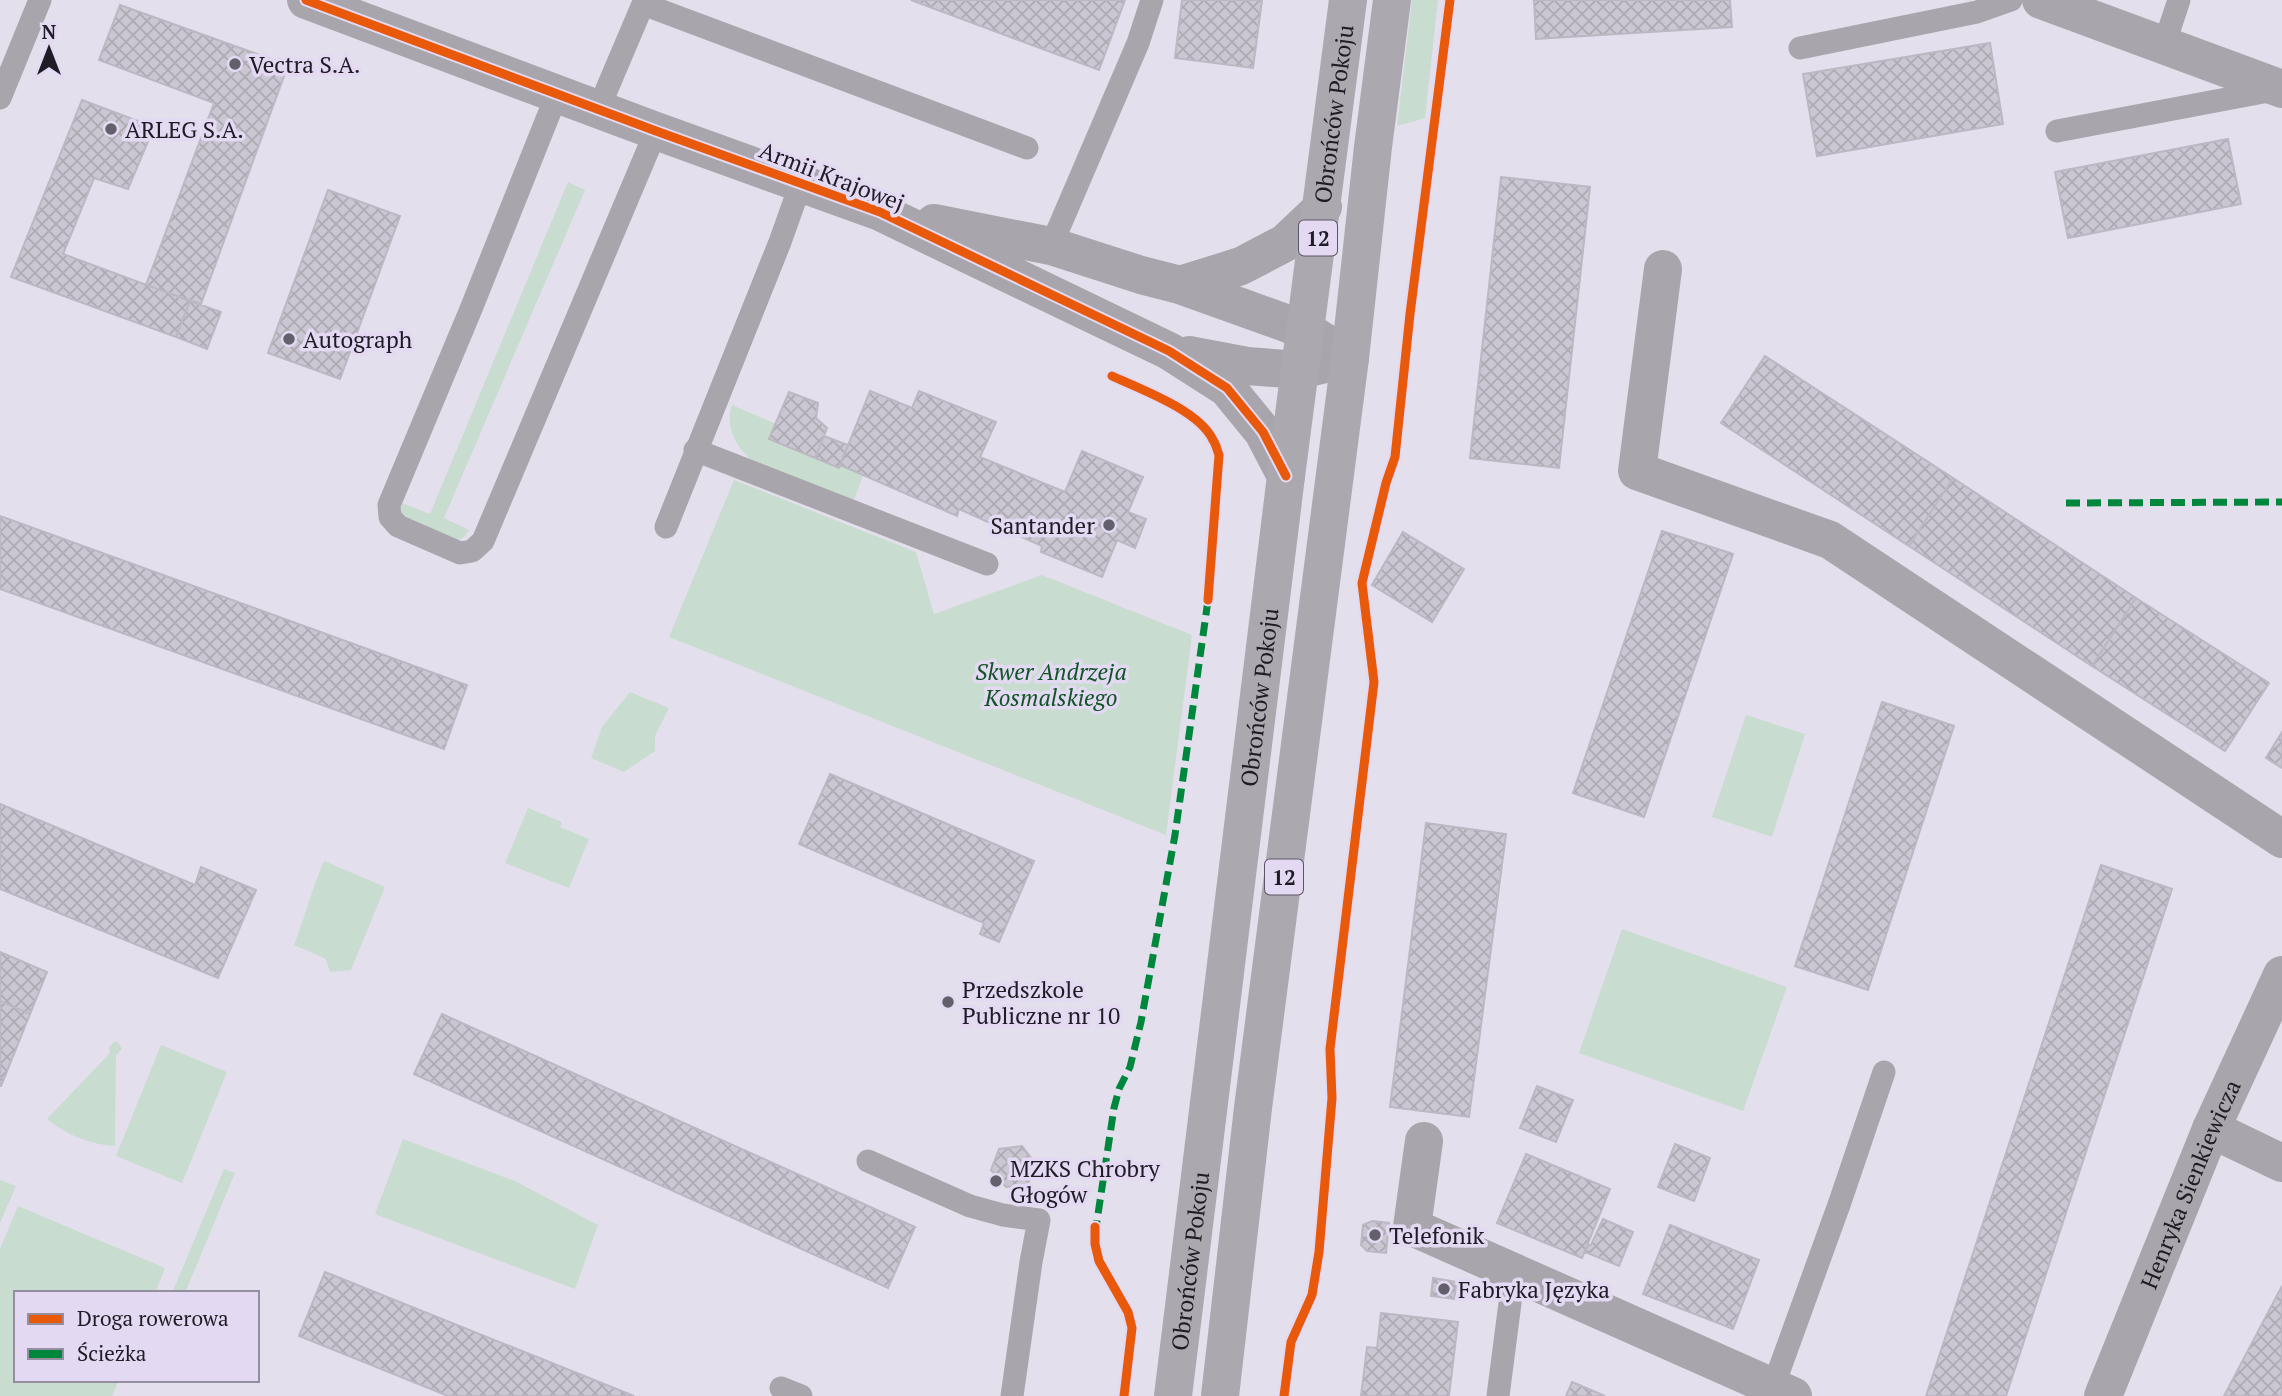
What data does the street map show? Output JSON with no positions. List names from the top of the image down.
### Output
{
  "streets": {
    "main road": ["Obrońców Pokoju", "12"],
    "street": ["Armii Krajowej", "Henryka Sienkiewicza"]
  },
  "crossings": [
    ["Obrońców Pokoju", "Armii Krajowej"]
  ],
  "parks": ["Skwer Andrzeja Kosmalskiego"],
  "places": [
    "Vectra S.A.",
    "ARLEG S.A.",
    "Autograph",
    "Santander",
    "Przedszkole Publiczne nr 10",
    "MZKS Chrobry Głogów",
    "Telefonik",
    "Fabryka Języka"
  ],
  "legend": ["Droga rowerowa", "Ścieżka"],
  "north": "top"
}
